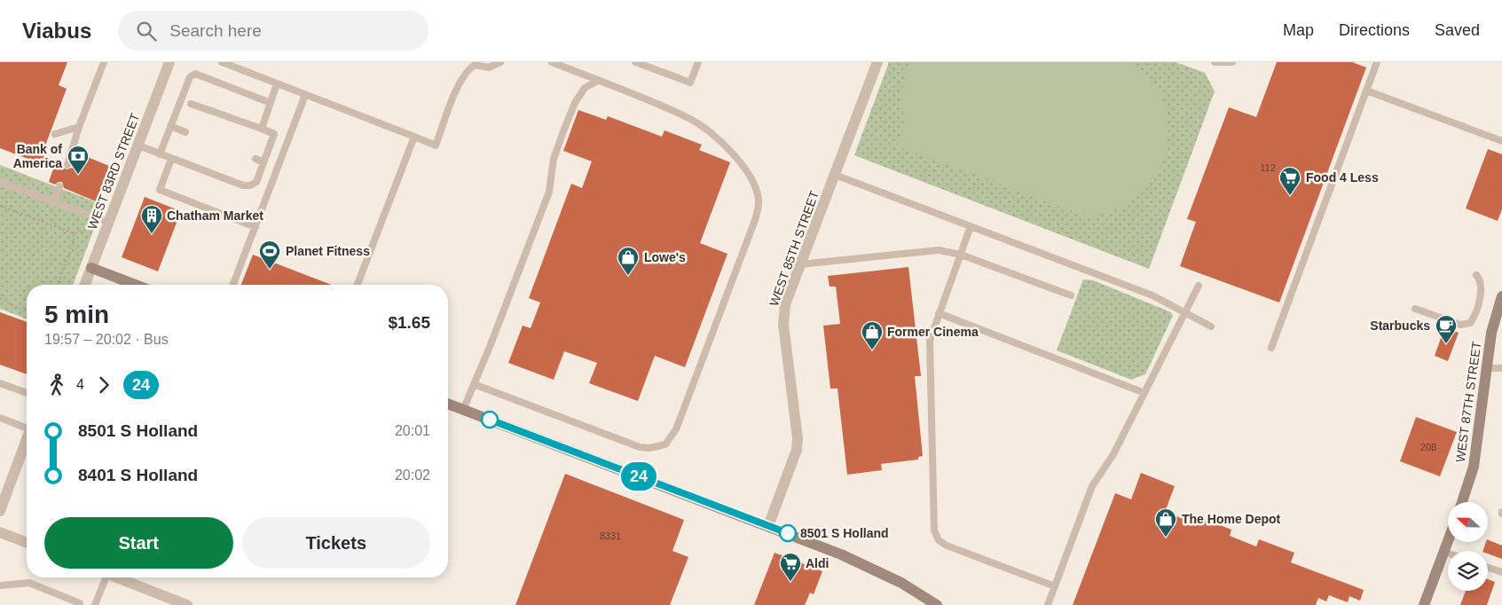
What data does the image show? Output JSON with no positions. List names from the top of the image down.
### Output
{
  "streets": {
    "main road": ["WEST 87TH STREET"],
    "street": ["WEST 83RD STREET", "WEST 85TH STREET"]
  },
  "places": {
    "bank": ["Bank of America"],
    "supermarket": ["Food 4 Less", "Aldi"],
    "building": ["Chatham Market"],
    "sports": ["Planet Fitness"],
    "shop": ["Lowe's", "Former Cinema", "The Home Depot"],
    "cafe": ["Starbucks"],
    "other": ["8501 S Holland"]
  },
  "lines": ["bus line 24"],
  "house_numbers": ["112", "208", "8331"],
  "north": "left",
  "page": {
    "header": "Viabus",
    "search": "Search here",
    "nav": ["Map", "Directions", "Saved"],
    "on_map": "24",
    "heading": ["5 min", "19:57 – 20:02 · Bus", "$1.65"],
    "legs": ["4", "24"],
    "list": [
      {
        "name": "8501 S Holland",
        "value": "20:01"
      },
      {
        "name": "8401 S Holland",
        "value": "20:02"
      }
    ],
    "buttons": ["Start", "Tickets"]
  }
}
